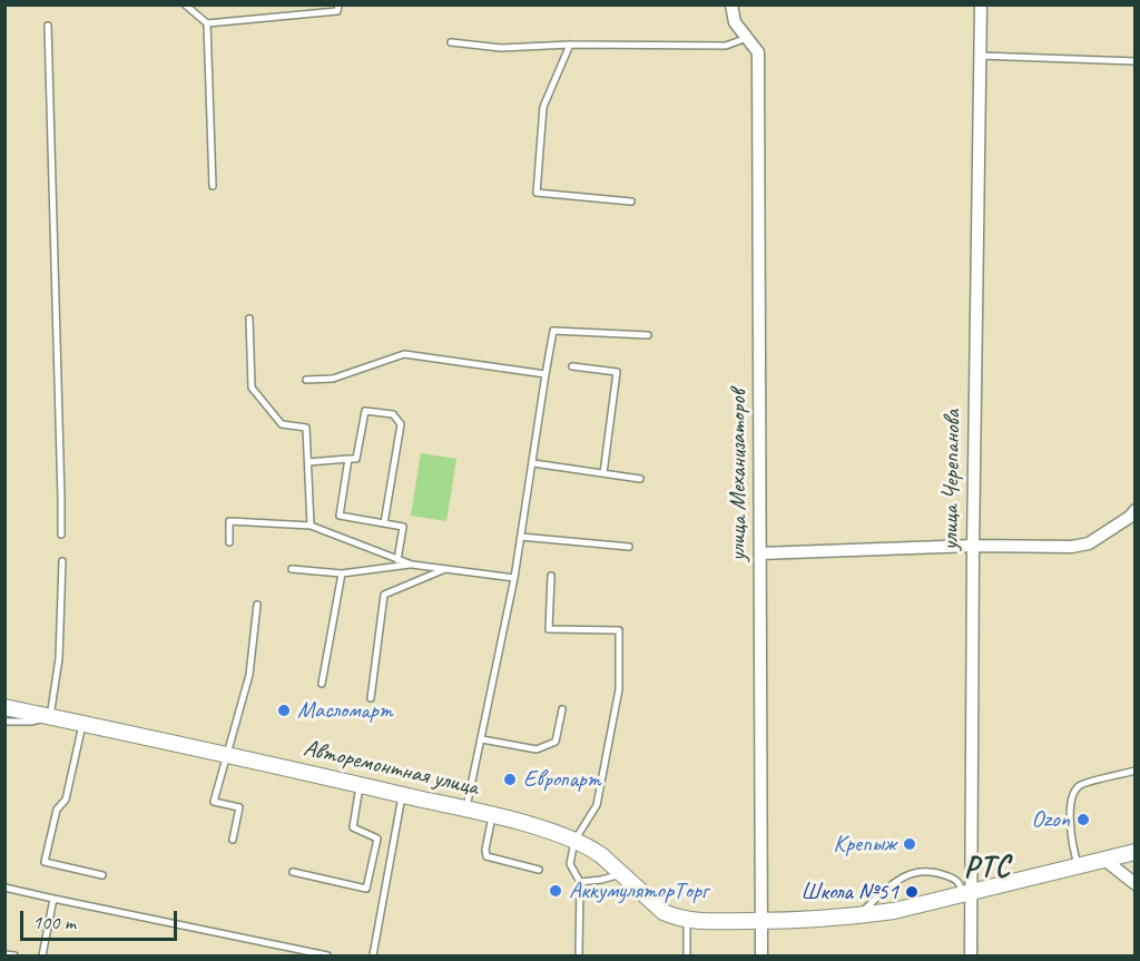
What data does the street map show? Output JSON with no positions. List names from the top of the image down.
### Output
{
  "streets": {
    "street": ["улица Механизаторов", "улица Черепанова", "Авторемонтная улица"]
  },
  "crossings": [
    ["улица Механизаторов", "Авторемонтная улица"],
    ["улица Черепанова", "Авторемонтная улица"]
  ],
  "districts": ["РТС"],
  "places": [
    "Масломарт",
    "Европарт",
    "Ozon",
    "Крепыж",
    "АккумуляторТорг",
    "Школа №51"
  ],
  "scale_bar": "100 m"
}
